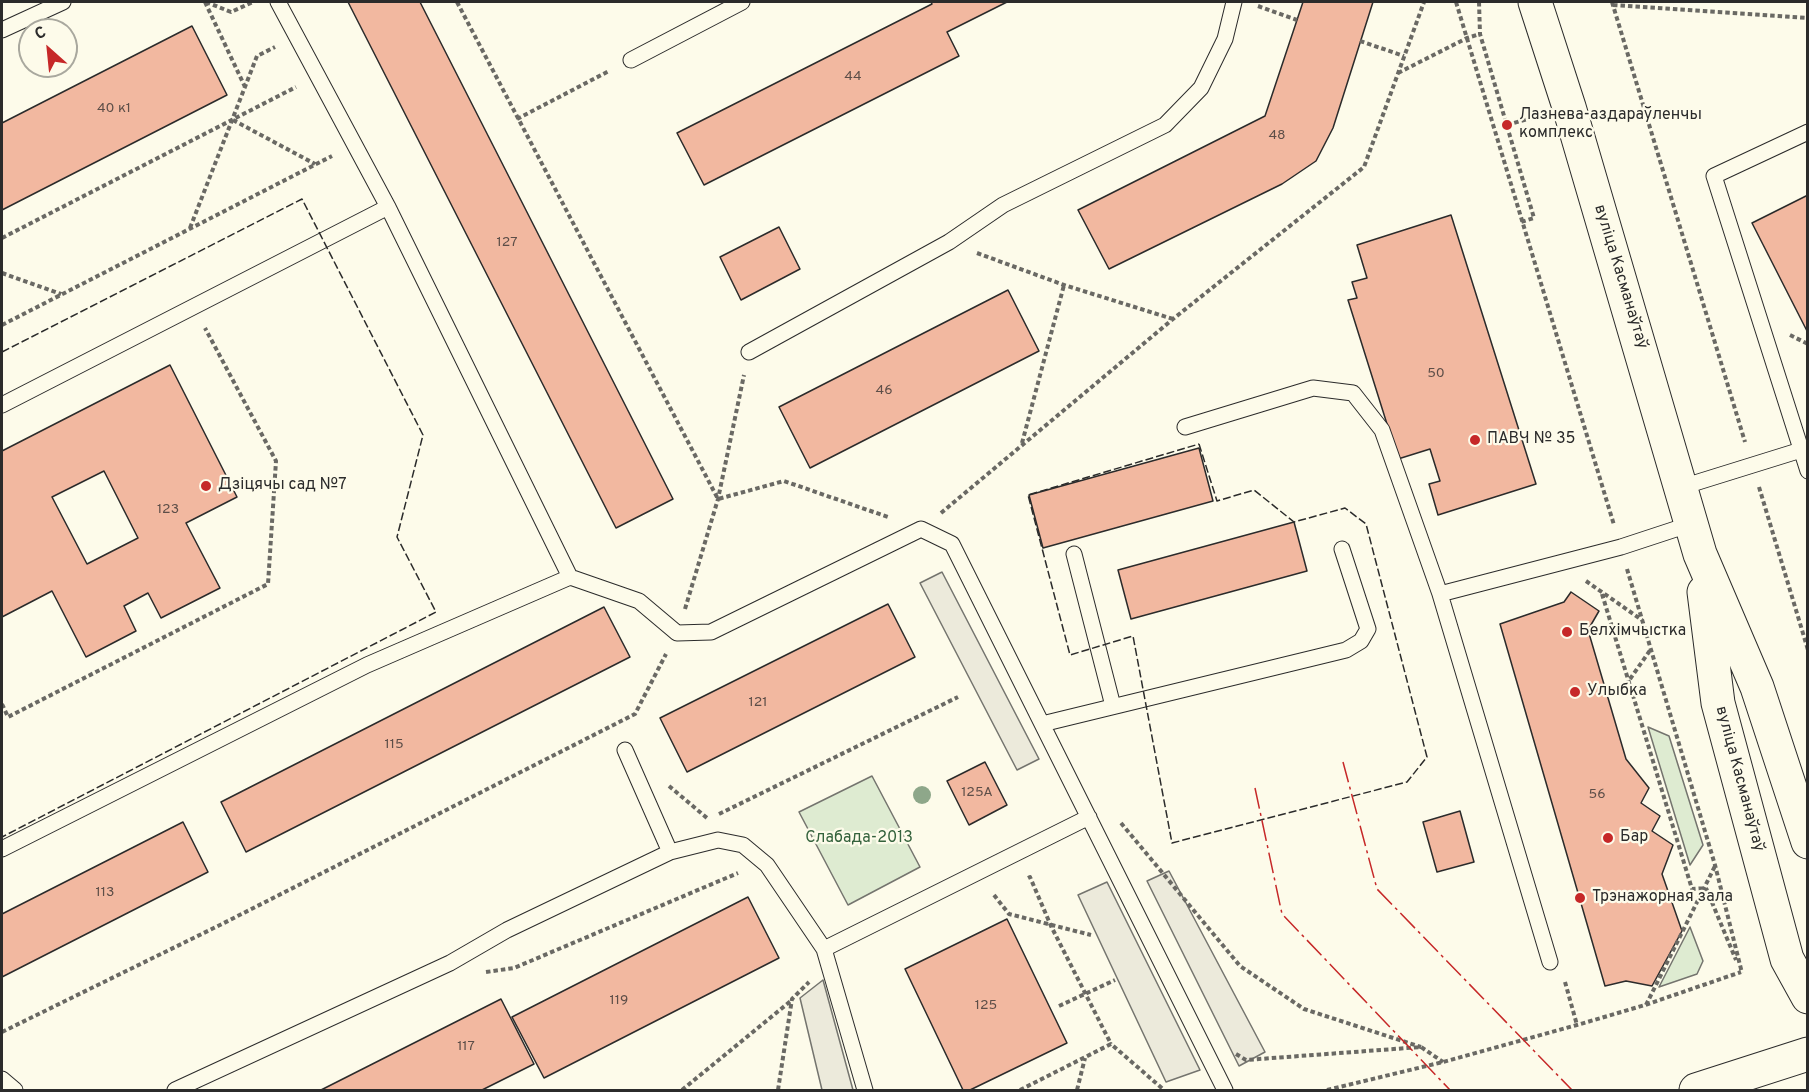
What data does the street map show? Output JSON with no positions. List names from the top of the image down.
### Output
{
  "streets": {
    "street": ["вуліца Касманаўтаў"]
  },
  "parks": ["Слабада-2013"],
  "places": [
    "Лазнева-аздараўленчы комплекс",
    "ПАВЧ № 35",
    "Дзіцячы сад №7",
    "Белхімчыстка",
    "Улыбка",
    "Бар",
    "Трэнажорная зала"
  ],
  "house_numbers": [
    "44",
    "40 к1",
    "48",
    "127",
    "50",
    "46",
    "123",
    "121",
    "115",
    "125А",
    "56",
    "113",
    "119",
    "125",
    "117"
  ],
  "north": "top left"
}
